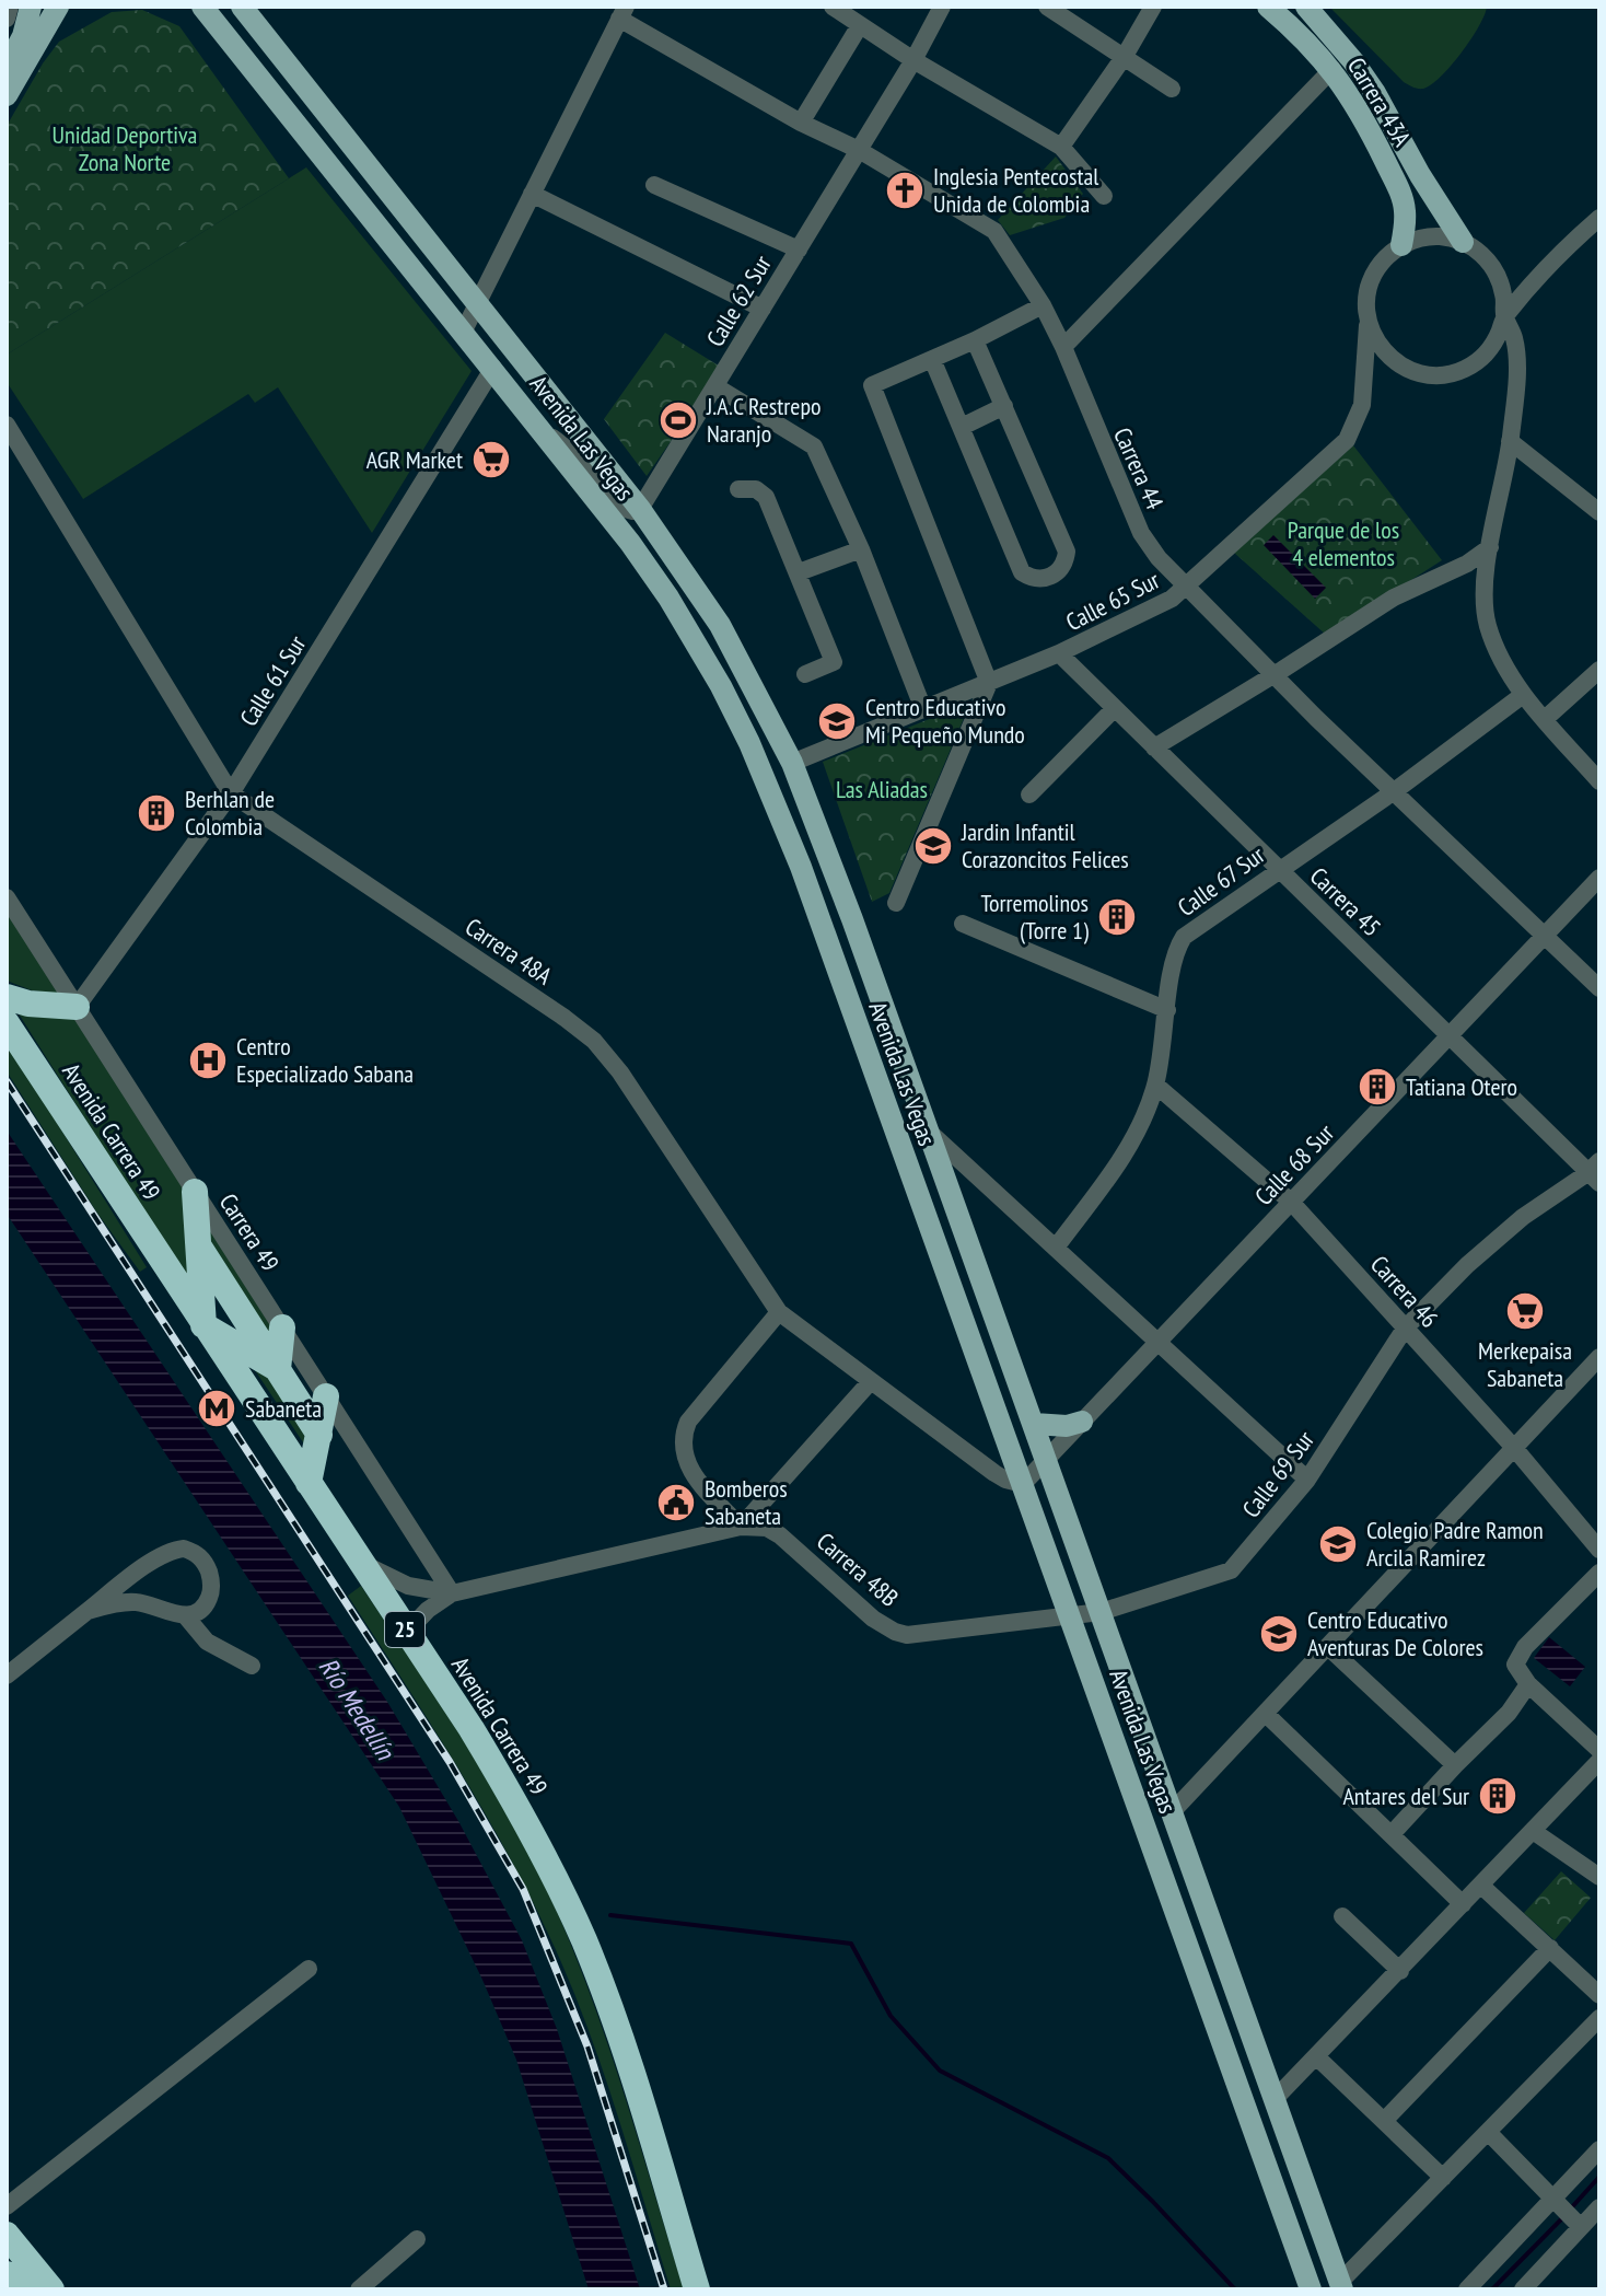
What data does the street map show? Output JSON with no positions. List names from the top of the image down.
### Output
{
  "streets": {
    "highway": ["Avenida Carrera 49", "25"],
    "main road": ["Carrera 43A", "Avenida Las Vegas"],
    "street": [
      "Calle 62 Sur",
      "Carrera 44",
      "Calle 65 Sur",
      "Calle 61 Sur",
      "Calle 67 Sur",
      "Carrera 45",
      "Carrera 48A",
      "Calle 68 Sur",
      "Carrera 49",
      "Carrera 46",
      "Calle 69 Sur",
      "Carrera 48B"
    ]
  },
  "crossings": [
    ["Carrera 43A", "Calle 65 Sur"],
    ["Calle 62 Sur", "Avenida Las Vegas"],
    ["Calle 62 Sur", "Carrera 44"],
    ["Avenida Las Vegas", "Calle 65 Sur"],
    ["Avenida Las Vegas", "Calle 61 Sur"],
    ["Avenida Las Vegas", "Carrera 48A"],
    ["Avenida Las Vegas", "Calle 68 Sur"],
    ["Avenida Las Vegas", "Calle 69 Sur"],
    ["Carrera 44", "Calle 65 Sur"],
    ["Carrera 44", "Calle 67 Sur"],
    ["Carrera 44", "Calle 68 Sur"],
    ["Calle 65 Sur", "Carrera 45"],
    ["Calle 61 Sur", "Carrera 48A"],
    ["Calle 61 Sur", "Carrera 49"],
    ["Calle 67 Sur", "Carrera 45"],
    ["Calle 67 Sur", "Carrera 46"],
    ["Carrera 45", "Calle 68 Sur"],
    ["Carrera 45", "Calle 69 Sur"],
    ["Carrera 48A", "Calle 68 Sur"],
    ["Calle 68 Sur", "Carrera 46"],
    ["Carrera 46", "Calle 69 Sur"],
    ["Calle 69 Sur", "Carrera 48B"]
  ],
  "water": ["Río Medellín"],
  "parks": ["Unidad Deportiva Zona Norte", "Parque de los 4 elementos", "Las Aliadas"],
  "places": {
    "church": ["Inglesia Pentecostal Unida de Colombia"],
    "sports": ["J.A.C Restrepo Naranjo"],
    "supermarket": ["AGR Market", "Merkepaisa Sabaneta"],
    "school or university": [
      "Centro Educativo Mi Pequeño Mundo",
      "Jardin Infantil Corazoncitos Felices",
      "Colegio Padre Ramon Arcila Ramirez",
      "Centro Educativo Aventuras De Colores"
    ],
    "building": [
      "Berhlan de Colombia",
      "Torremolinos (Torre 1)",
      "Tatiana Otero",
      "Antares del Sur"
    ],
    "hospital": ["Centro Especializado Sabana"],
    "metro station": ["Sabaneta"],
    "public building": ["Bomberos Sabaneta"]
  }
}
